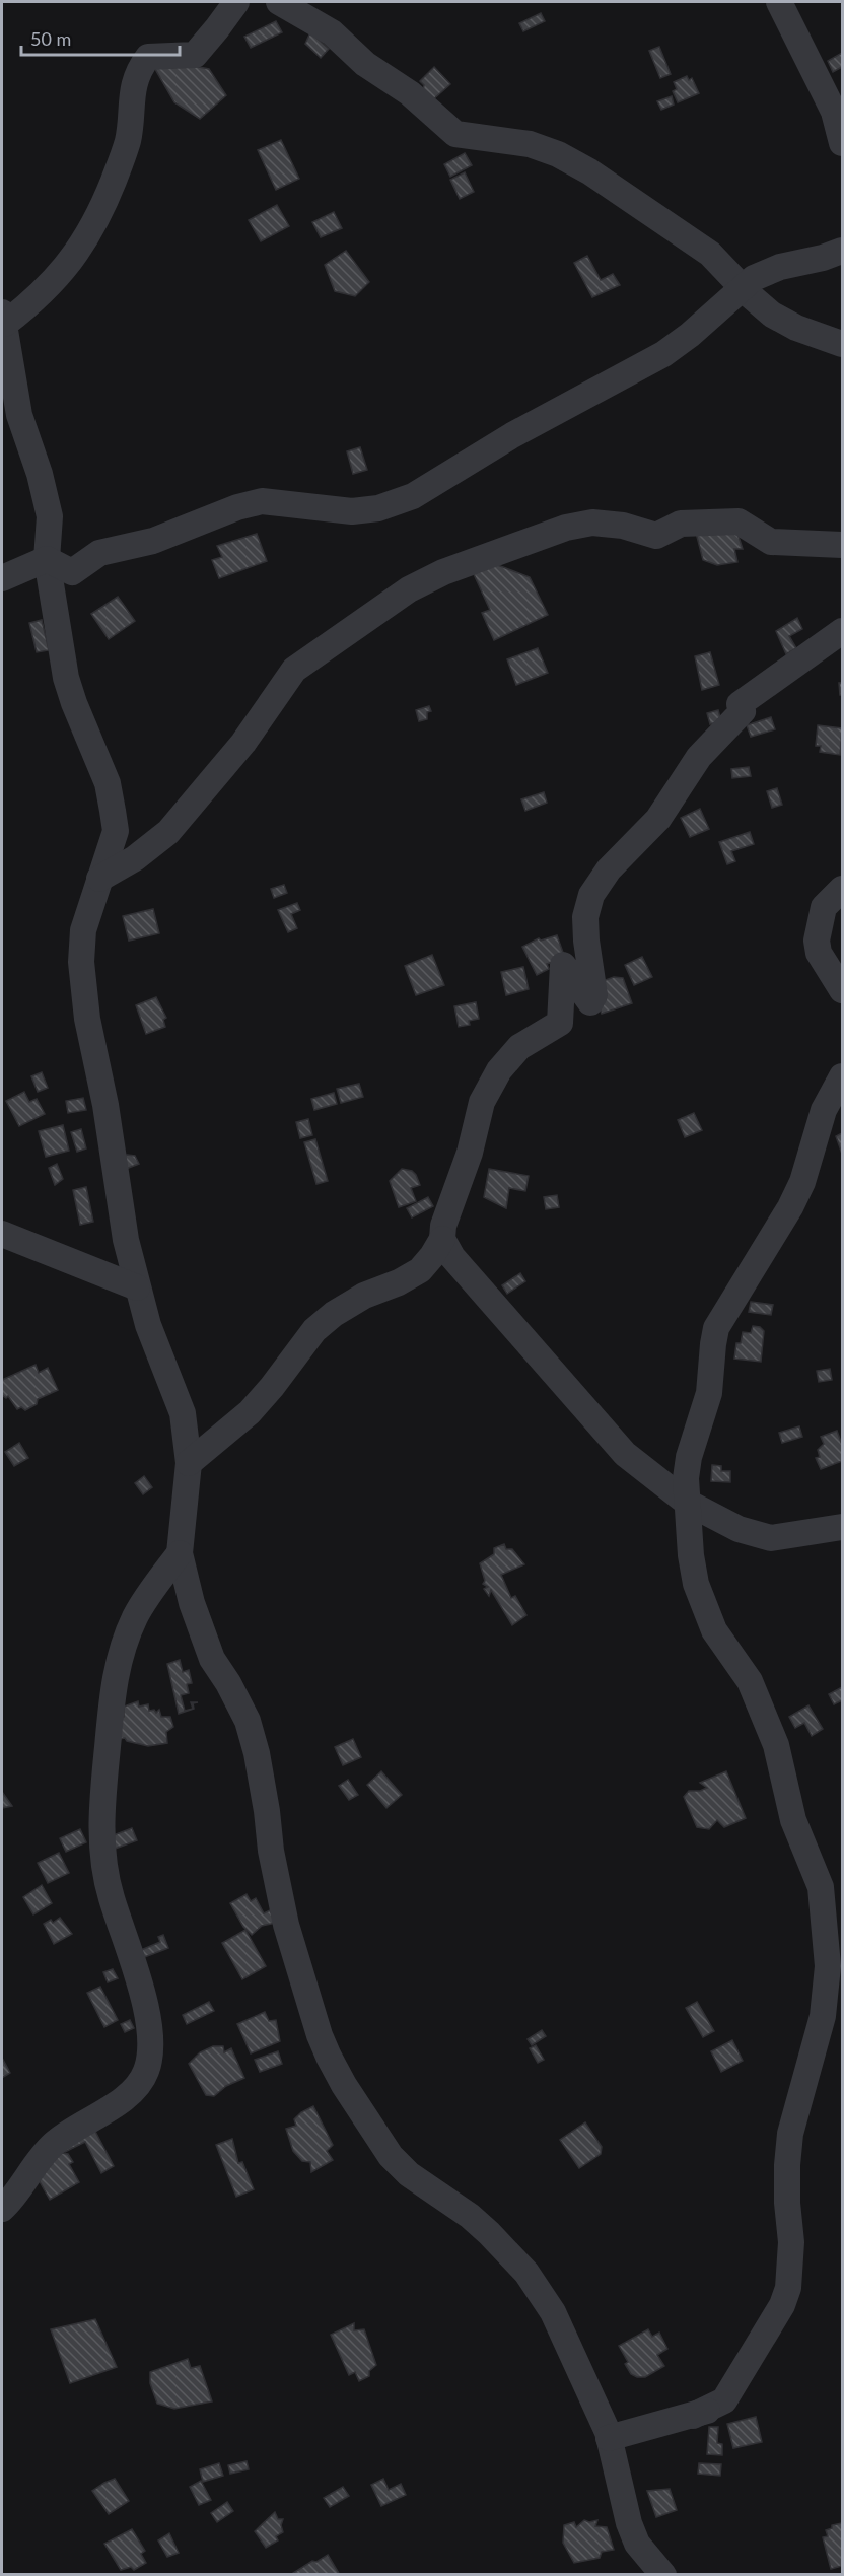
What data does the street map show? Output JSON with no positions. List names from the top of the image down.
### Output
{
  "scale_bar": "50 m"
}
